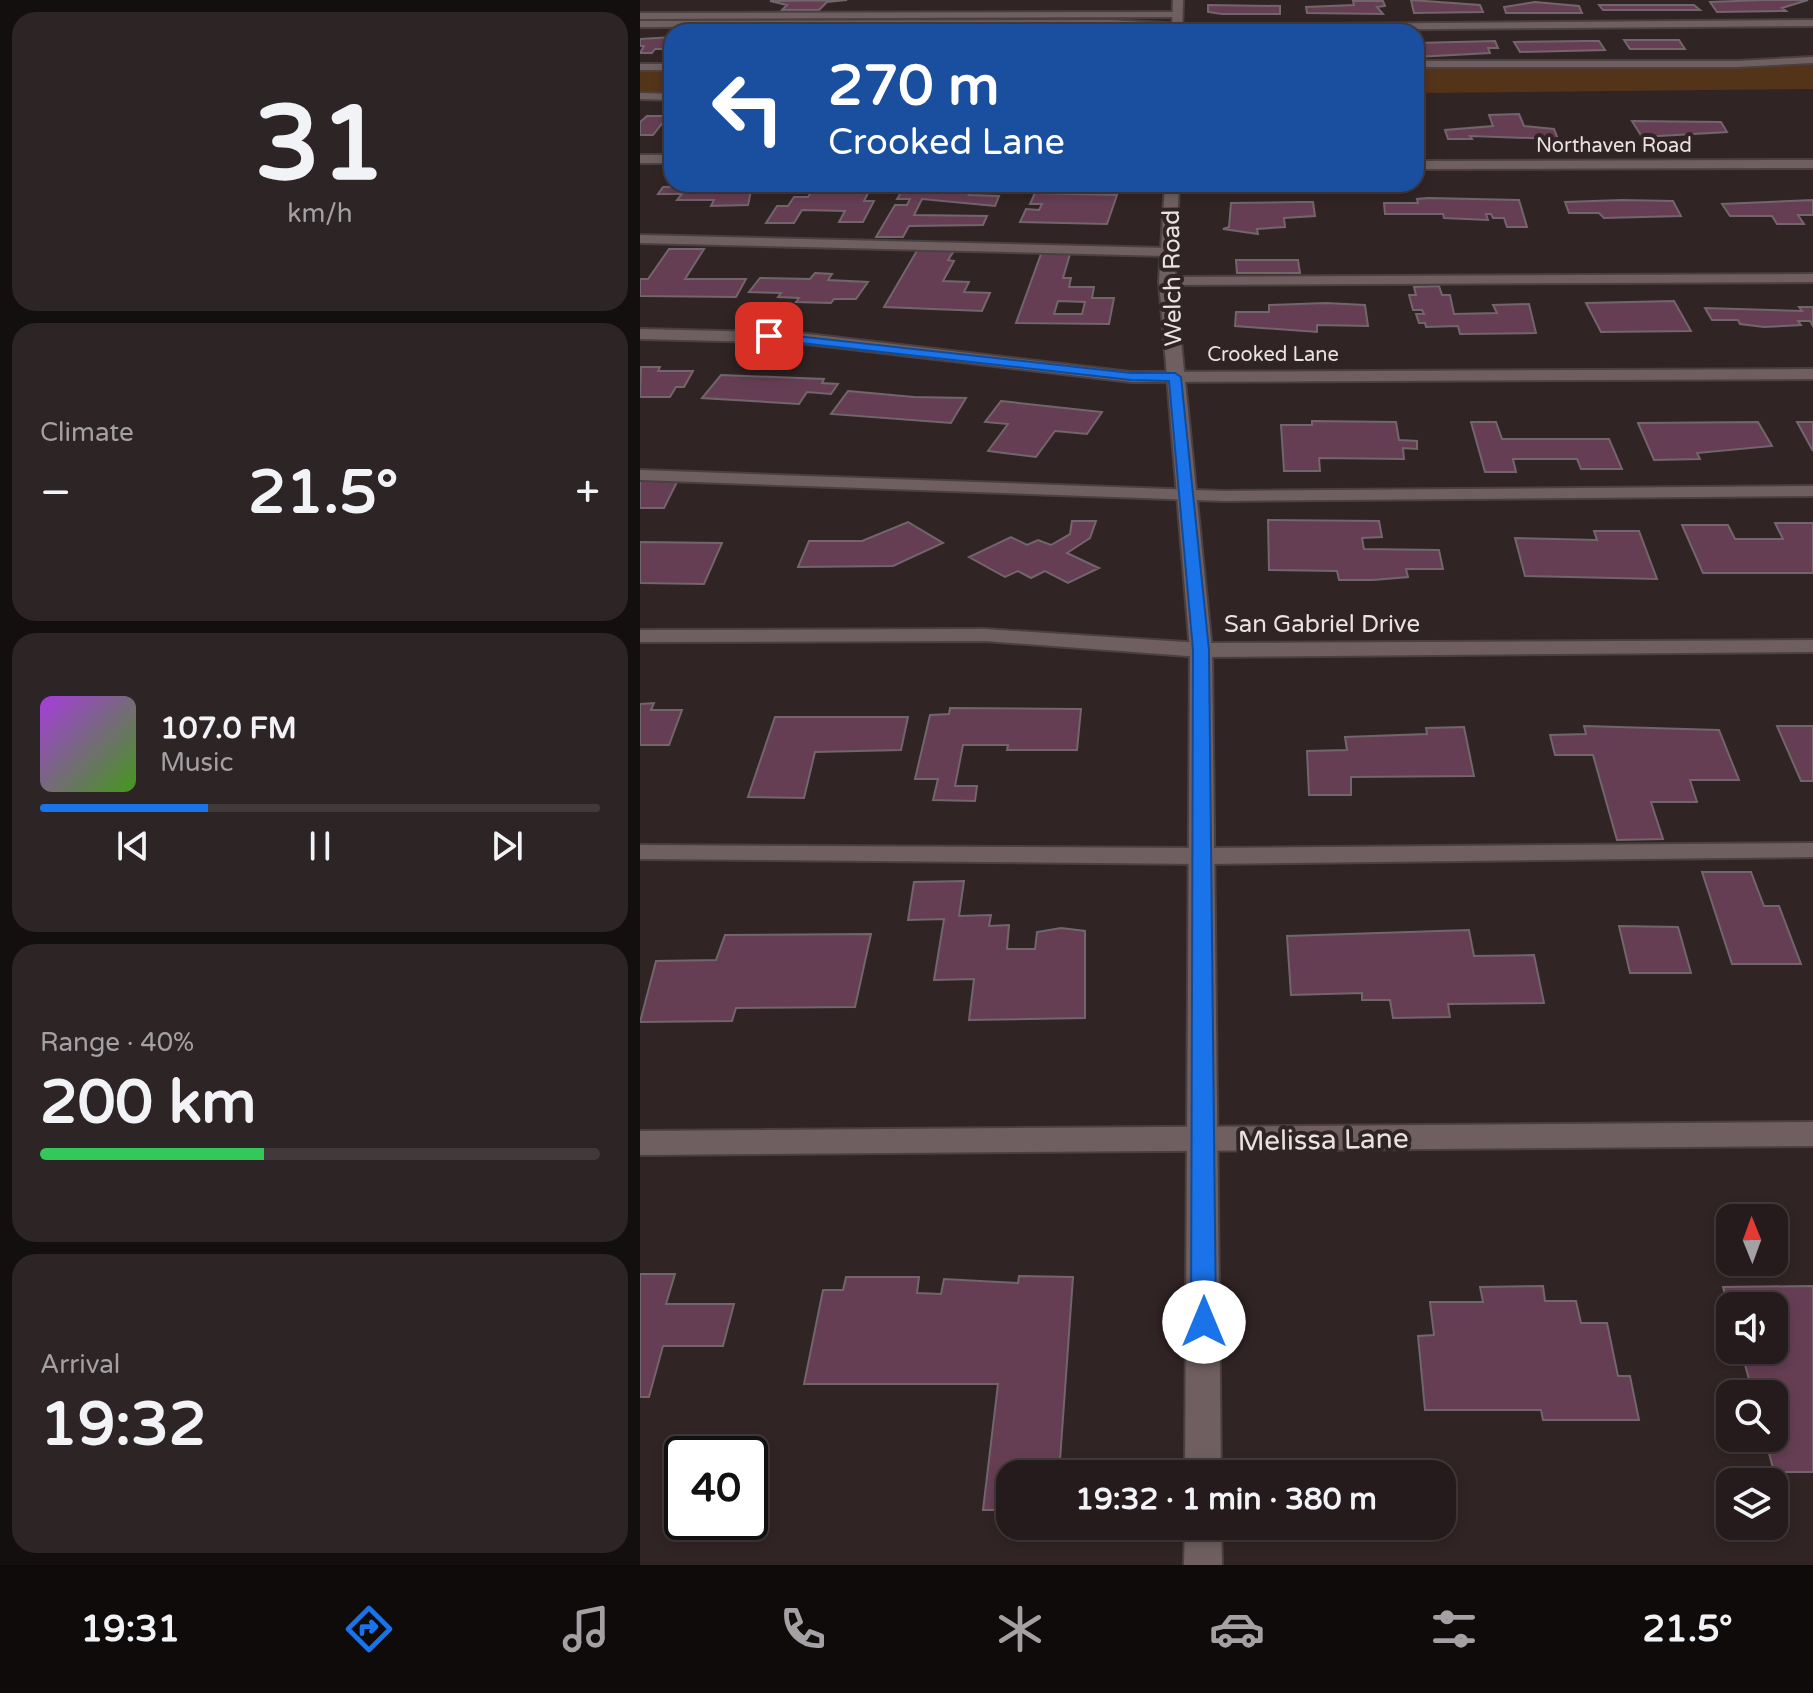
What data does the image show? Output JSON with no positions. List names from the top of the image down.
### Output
{
  "streets": {
    "street": [
      "Northaven Road",
      "Welch Road",
      "Crooked Lane",
      "San Gabriel Drive",
      "Melissa Lane"
    ]
  },
  "crossings": [
    ["Welch Road", "Crooked Lane"],
    ["Welch Road", "San Gabriel Drive"],
    ["Welch Road", "Melissa Lane"]
  ],
  "north": "top",
  "page": {
    "tile": [
      ["31", "km/h"],
      "Climate",
      ["Range · 40%", "200 km"],
      ["Arrival", "19:32"]
    ],
    "turn": ["270 m", "Crooked Lane"],
    "heat": ["−", "21.5°", "+"],
    "song": ["107.0 FM", "Music"],
    "limit": "40",
    "trip": "19:32 · 1 min · 380 m",
    "tabs": ["19:31", "21.5°"]
  }
}
